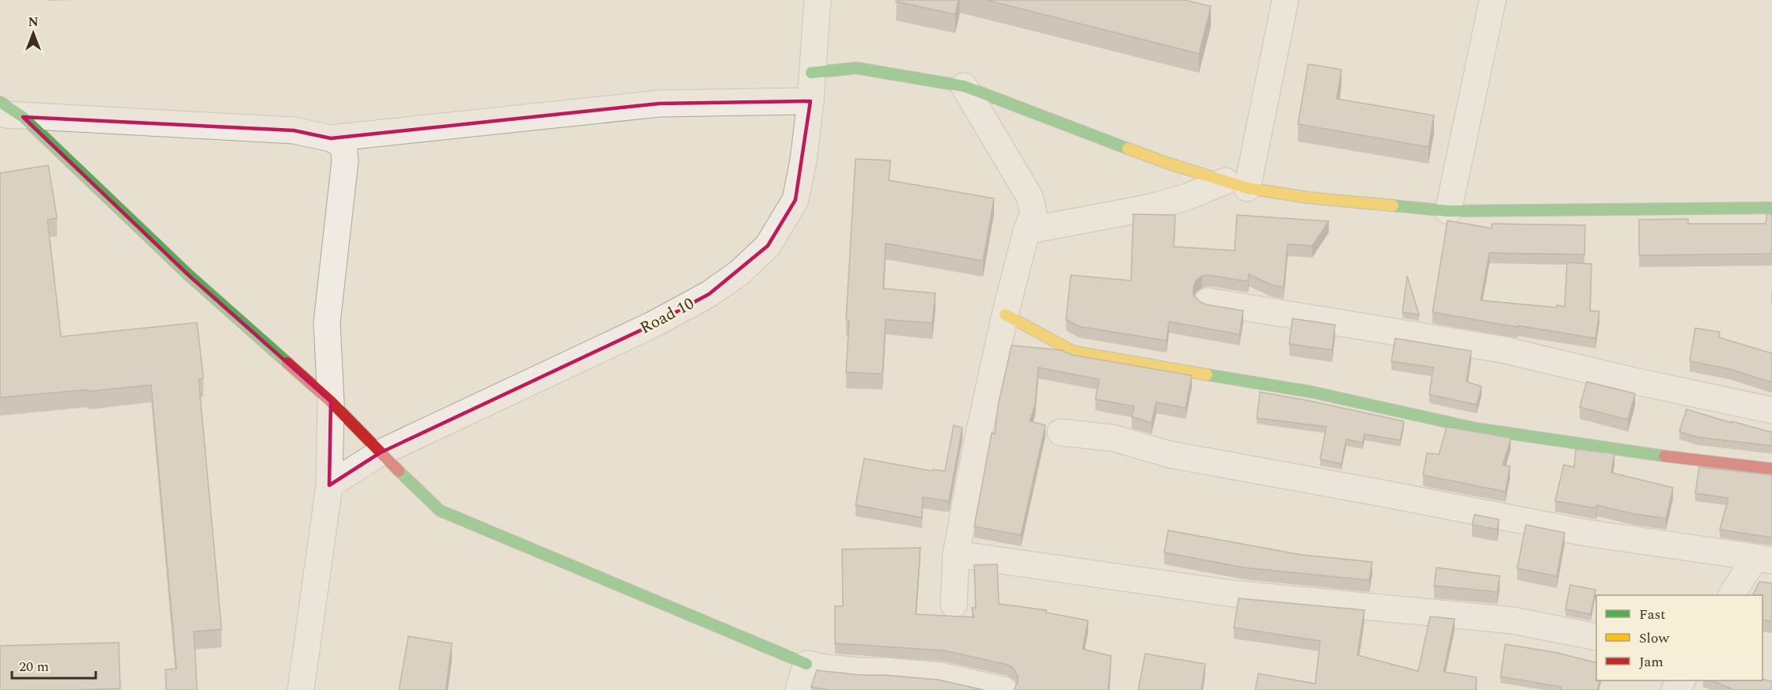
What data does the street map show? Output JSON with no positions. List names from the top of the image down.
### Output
{
  "streets": {
    "street": ["Road 10"]
  },
  "legend": ["Fast", "Slow", "Jam"],
  "scale_bar": "20 m",
  "north": "top"
}
